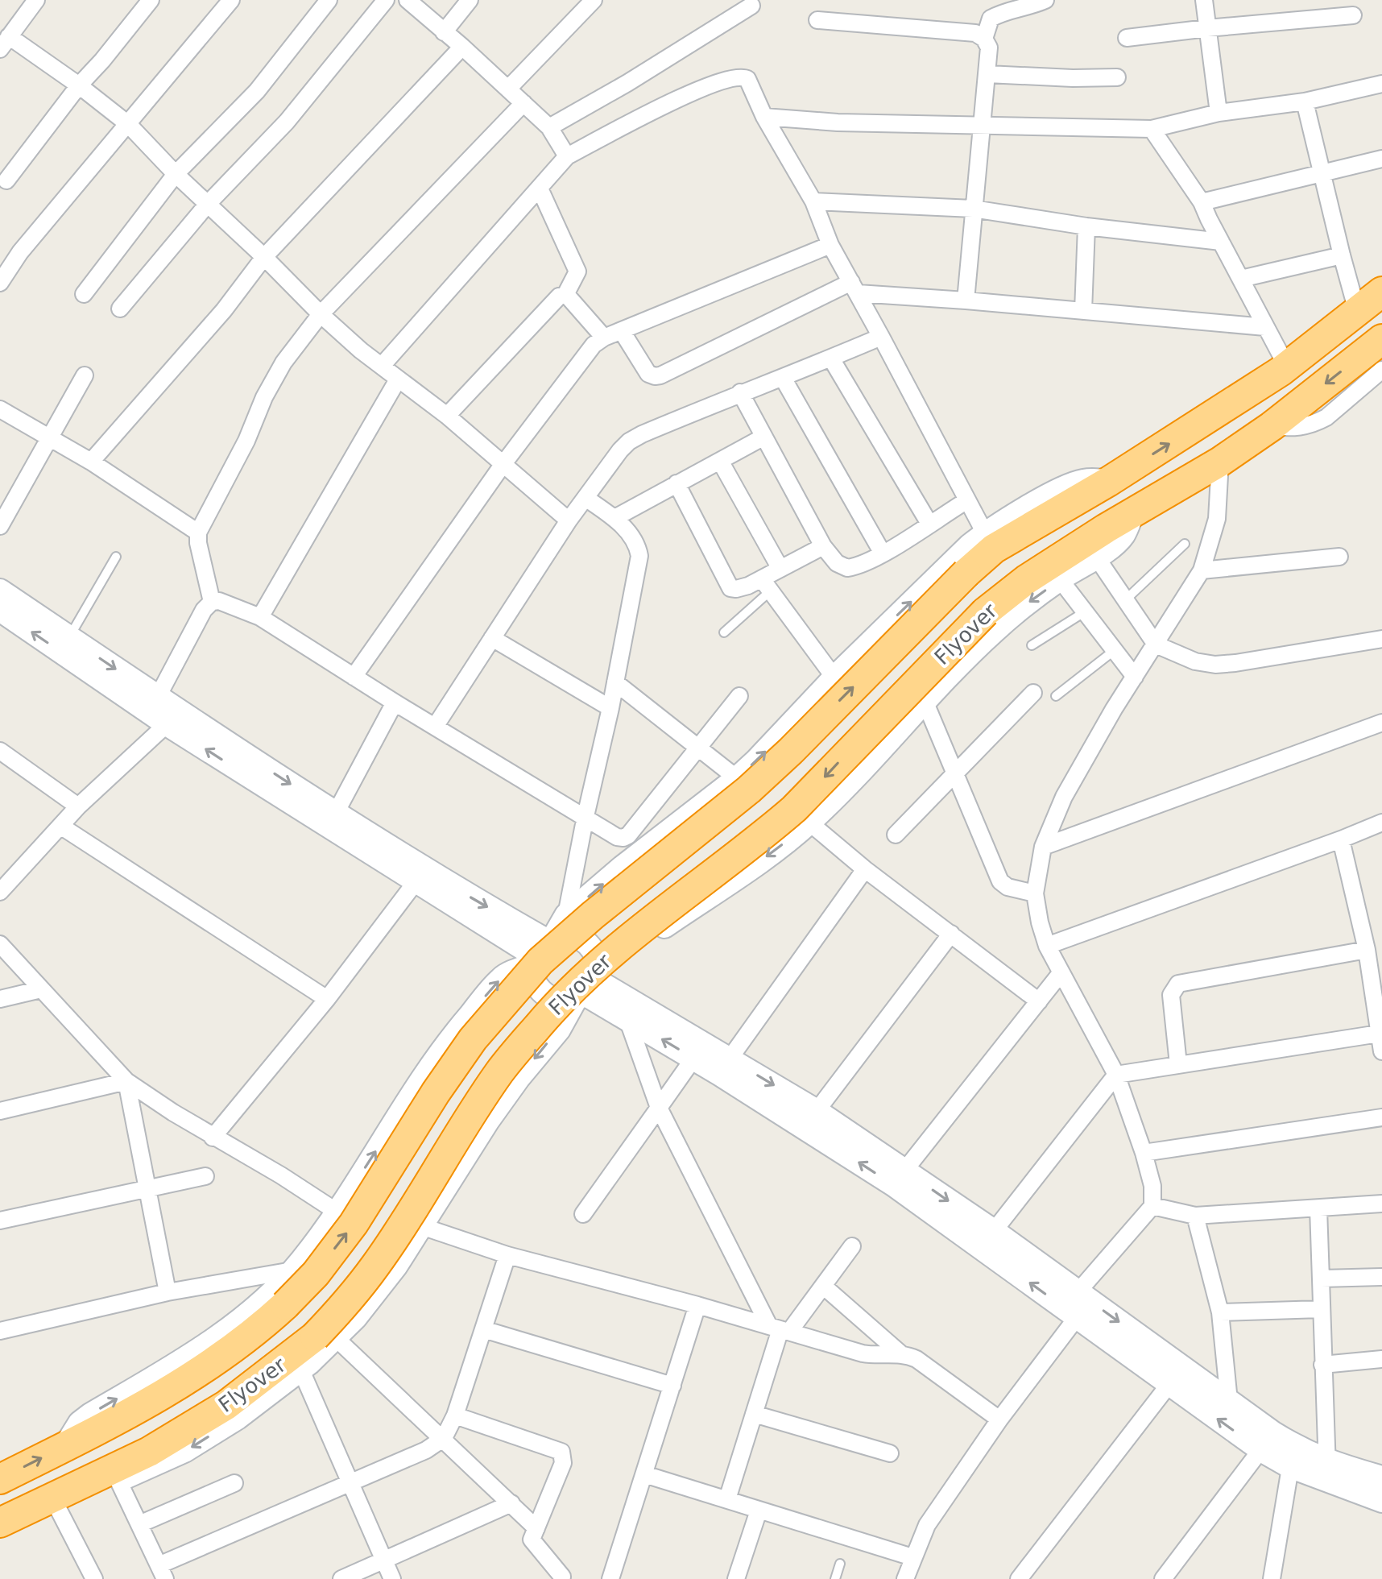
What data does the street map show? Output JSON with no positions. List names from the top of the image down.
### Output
{
  "streets": {
    "highway": ["Flyover"]
  }
}
